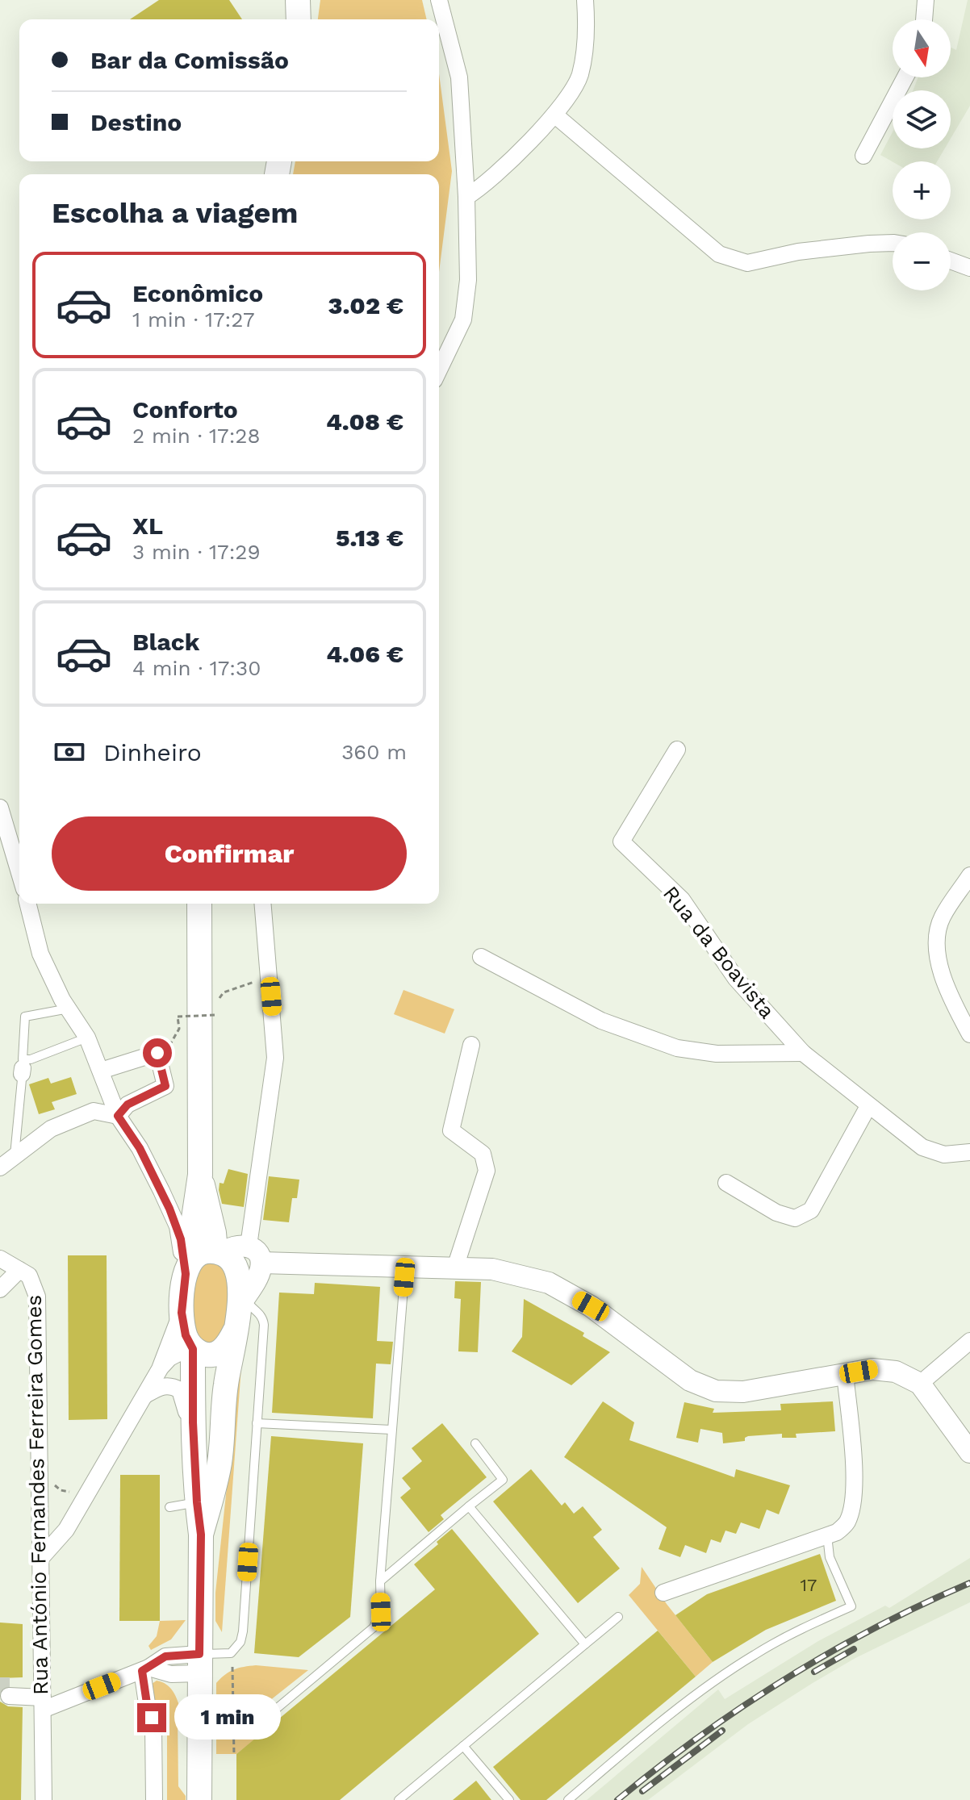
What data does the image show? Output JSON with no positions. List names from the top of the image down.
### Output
{
  "streets": {
    "street": ["Rua da Boavista", "Rua António Fernandes Ferreira Gomes"]
  },
  "house_numbers": ["17"],
  "north": "bottom",
  "page": {
    "map_buttons": ["+", "−"],
    "banner": ["Bar da Comissão", "Destino"],
    "heading": "Escolha a viagem",
    "list": [
      {
        "name": "Econômico",
        "note": "1 min · 17:27",
        "value": "3.02 €"
      },
      {
        "name": "Conforto",
        "note": "2 min · 17:28",
        "value": "4.08 €"
      },
      {
        "name": "XL",
        "note": "3 min · 17:29",
        "value": "5.13 €"
      },
      {
        "name": "Black",
        "note": "4 min · 17:30",
        "value": "4.06 €"
      }
    ],
    "pay": ["Dinheiro", "360 m"],
    "buttons": "Confirmar",
    "bubble": "1 min"
  }
}
